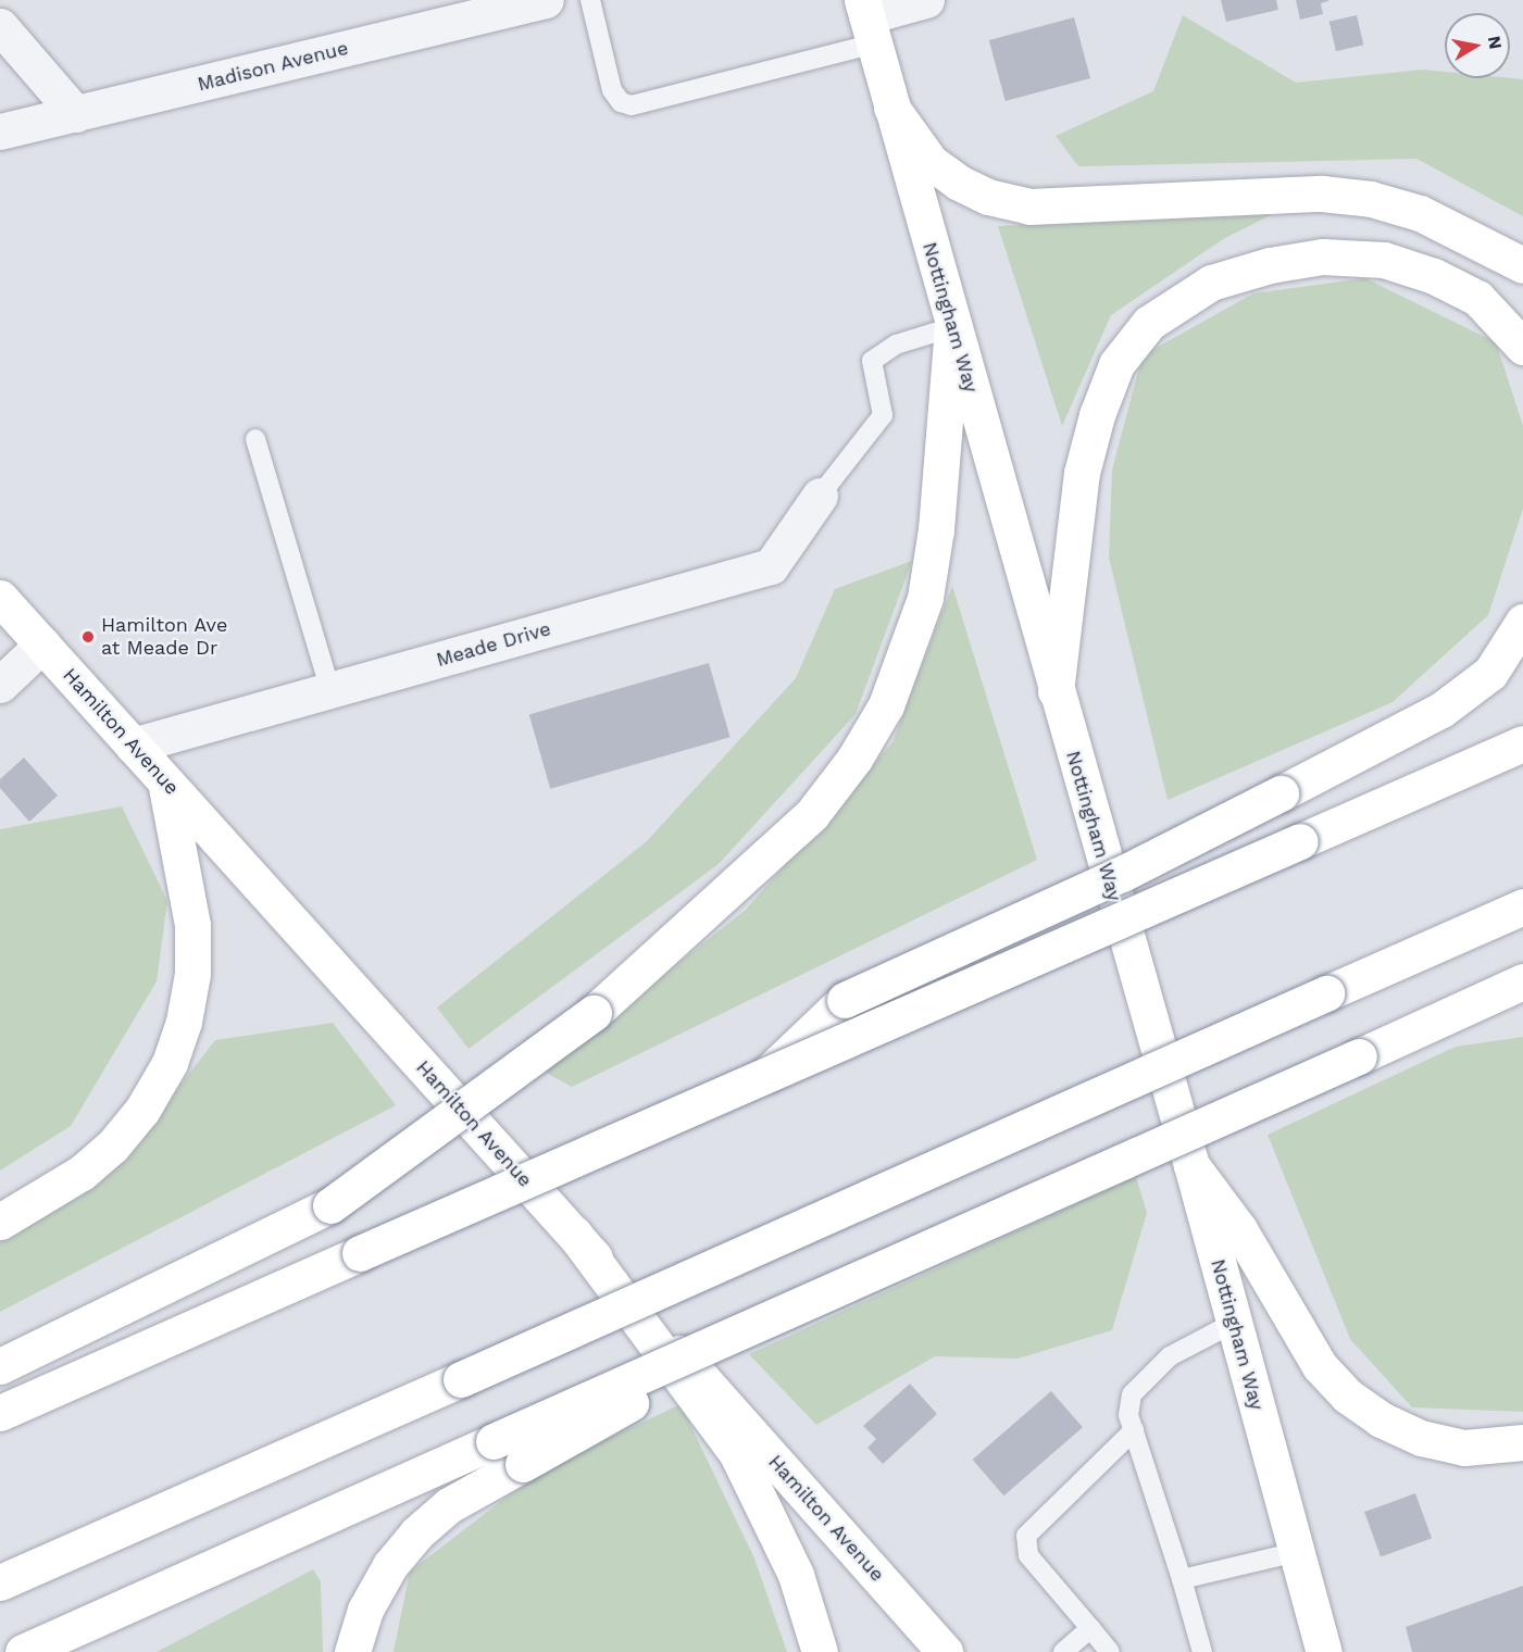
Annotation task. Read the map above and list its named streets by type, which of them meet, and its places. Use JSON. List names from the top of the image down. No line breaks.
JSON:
{"streets":{"main road":["Nottingham Way","Hamilton Avenue"],"street":["Madison Avenue","Meade Drive"]},"crossings":[["Meade Drive","Hamilton Avenue"]],"places":["Hamilton Ave at Meade Dr"],"north":"right"}
